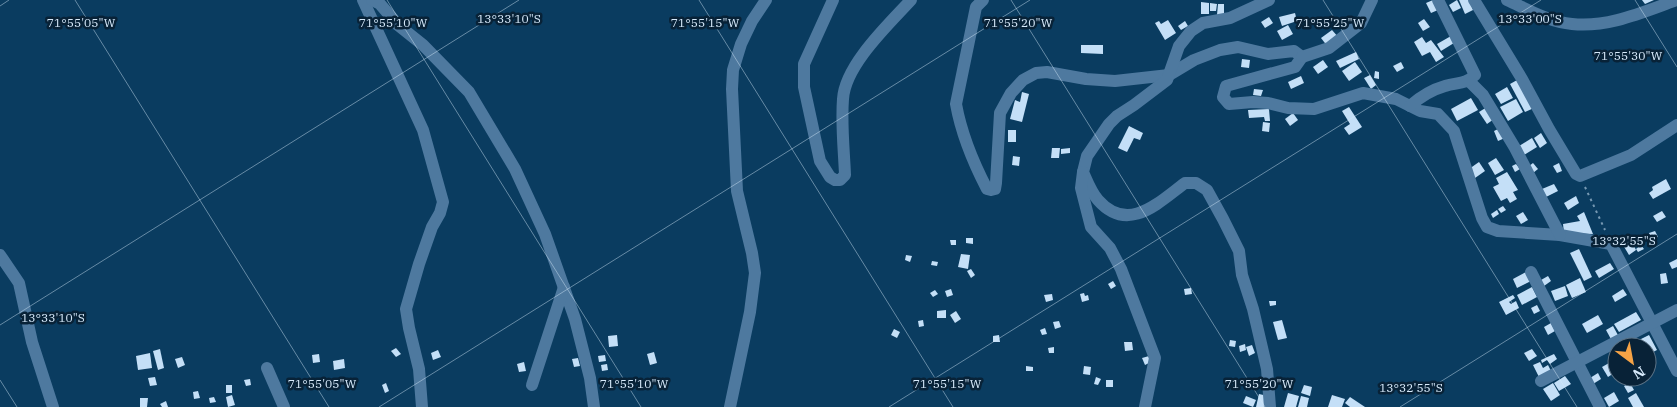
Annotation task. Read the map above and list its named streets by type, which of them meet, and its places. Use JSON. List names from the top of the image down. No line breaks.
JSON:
{"north":"bottom right","coordinates":["13°33'10\"S","13°33'00\"S","71°55'05\"W","71°55'10\"W","71°55'15\"W","71°55'20\"W","71°55'25\"W","71°55'30\"W","13°32'55\"S"]}
